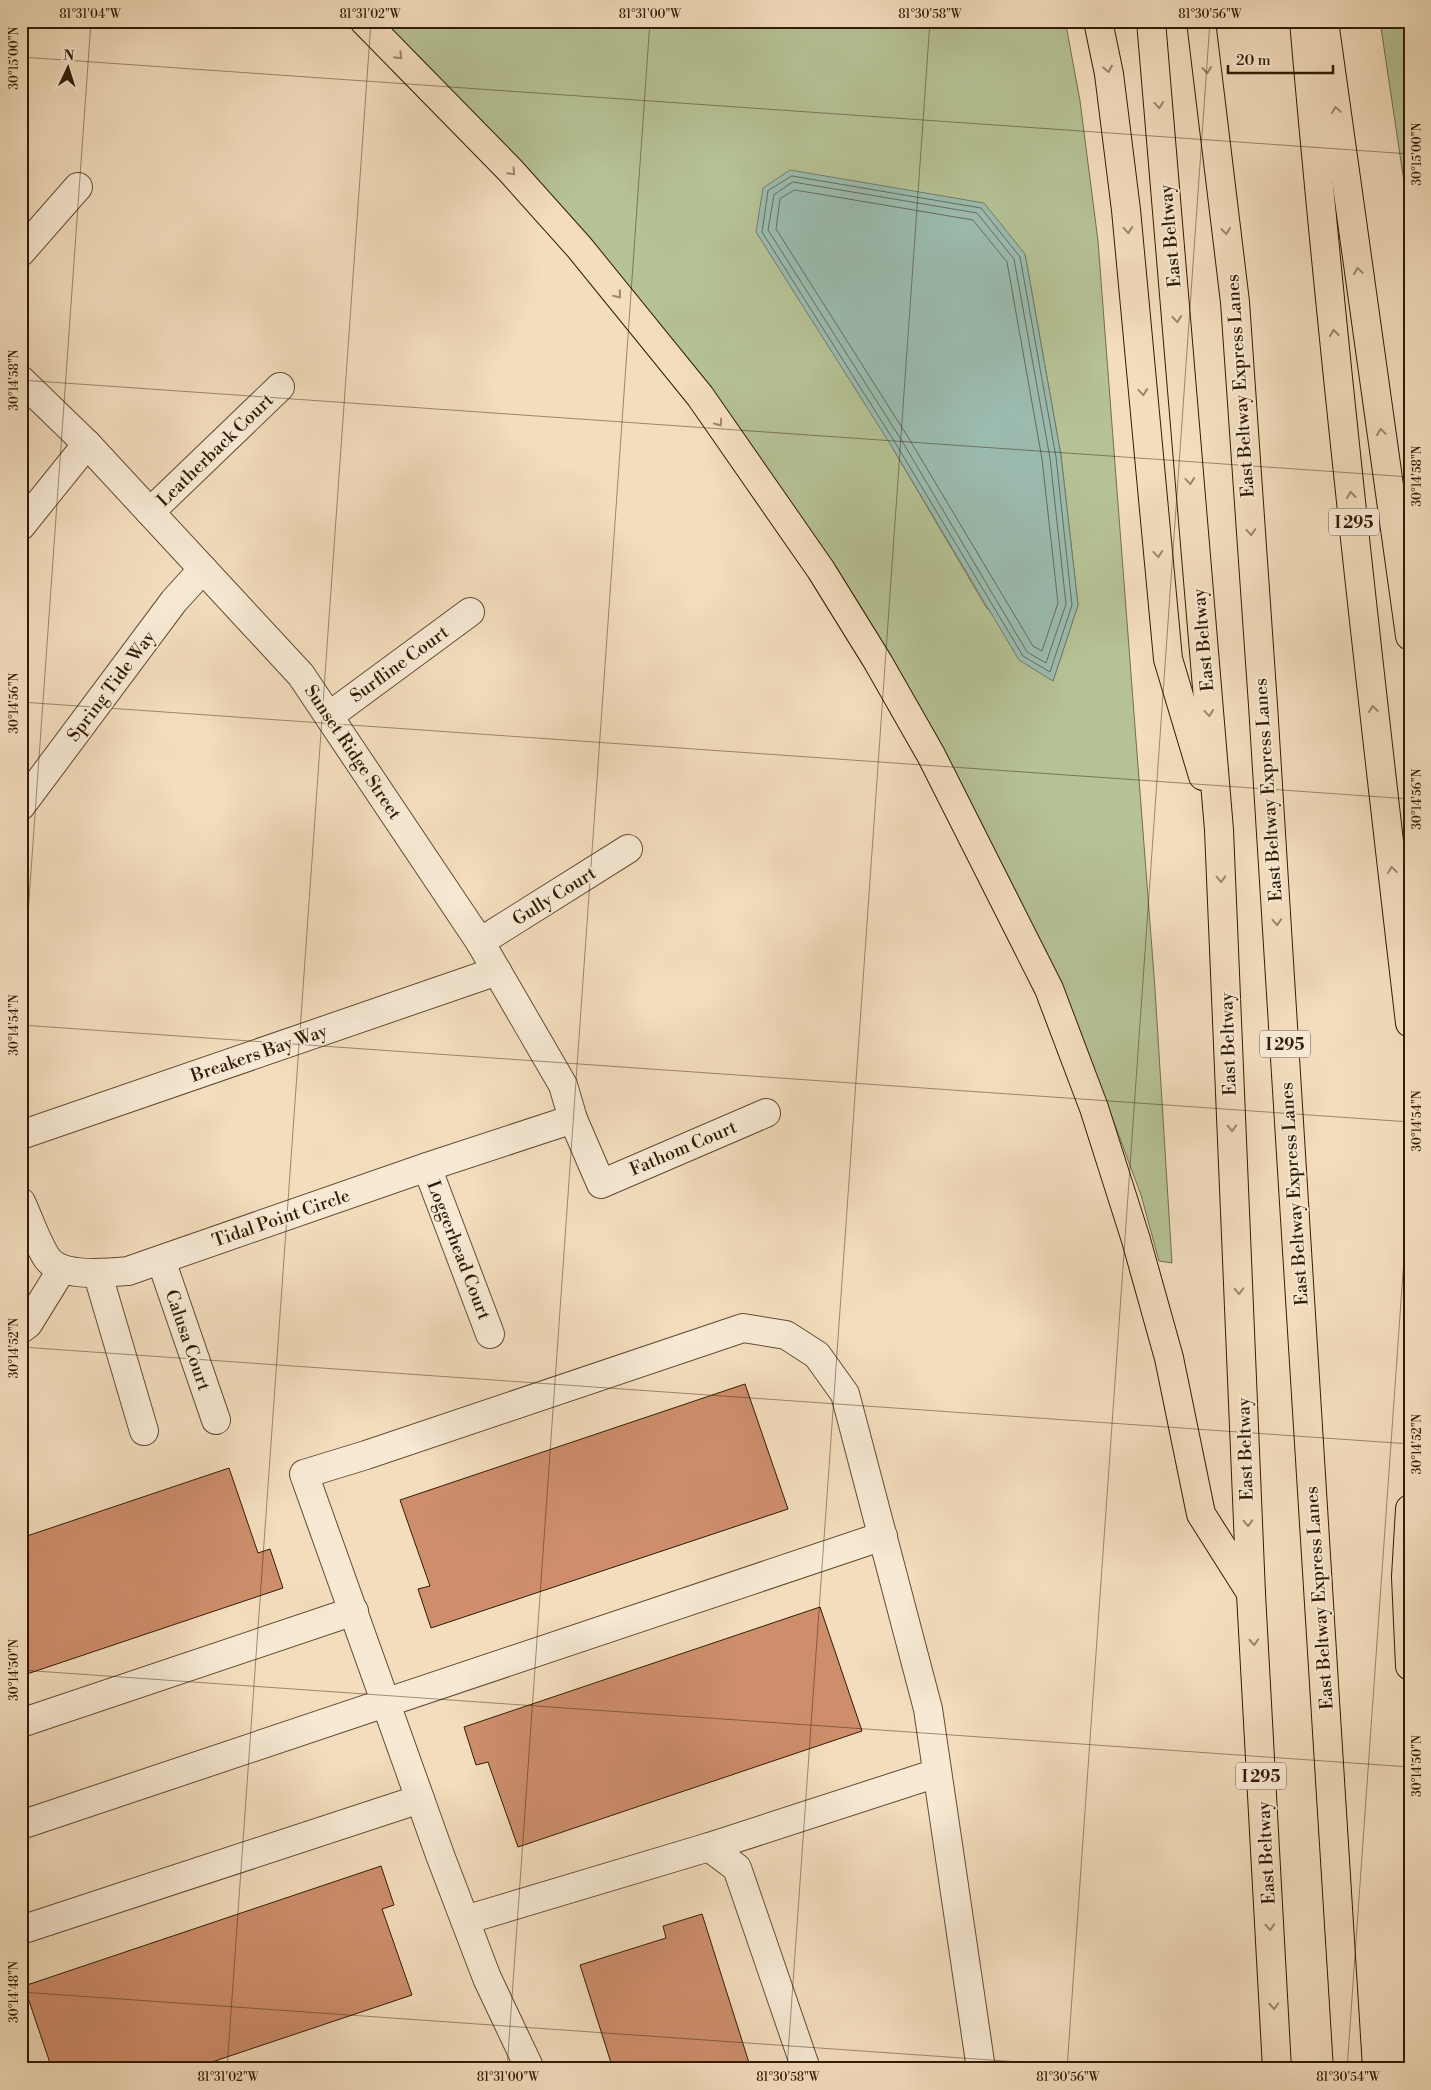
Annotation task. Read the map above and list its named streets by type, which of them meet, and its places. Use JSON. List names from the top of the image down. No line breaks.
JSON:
{"streets":{"highway":["East Beltway","East Beltway Express Lanes","I 295"],"street":["Leatherback Court","Surfline Court","Spring Tide Way","Sunset Ridge Street","Gully Court","Breakers Bay Way","Fathom Court","Tidal Point Circle","Loggerhead Court","Calusa Court"]},"crossings":[["Leatherback Court","Sunset Ridge Street"],["Surfline Court","Sunset Ridge Street"],["Spring Tide Way","Sunset Ridge Street"],["Sunset Ridge Street","Gully Court"],["Sunset Ridge Street","Breakers Bay Way"],["Sunset Ridge Street","Fathom Court"],["Sunset Ridge Street","Tidal Point Circle"],["Tidal Point Circle","Loggerhead Court"],["Tidal Point Circle","Calusa Court"]],"scale_bar":"20 m","north":"top","coordinates":["81°31'04\"W","81°31'02\"W","81°31'00\"W","81°30'58\"W","81°30'56\"W","30°15'00\"N","30°14'58\"N","30°14'56\"N","30°14'54\"N","30°14'52\"N","30°14'50\"N","30°14'48\"N","81°30'54\"W"]}
